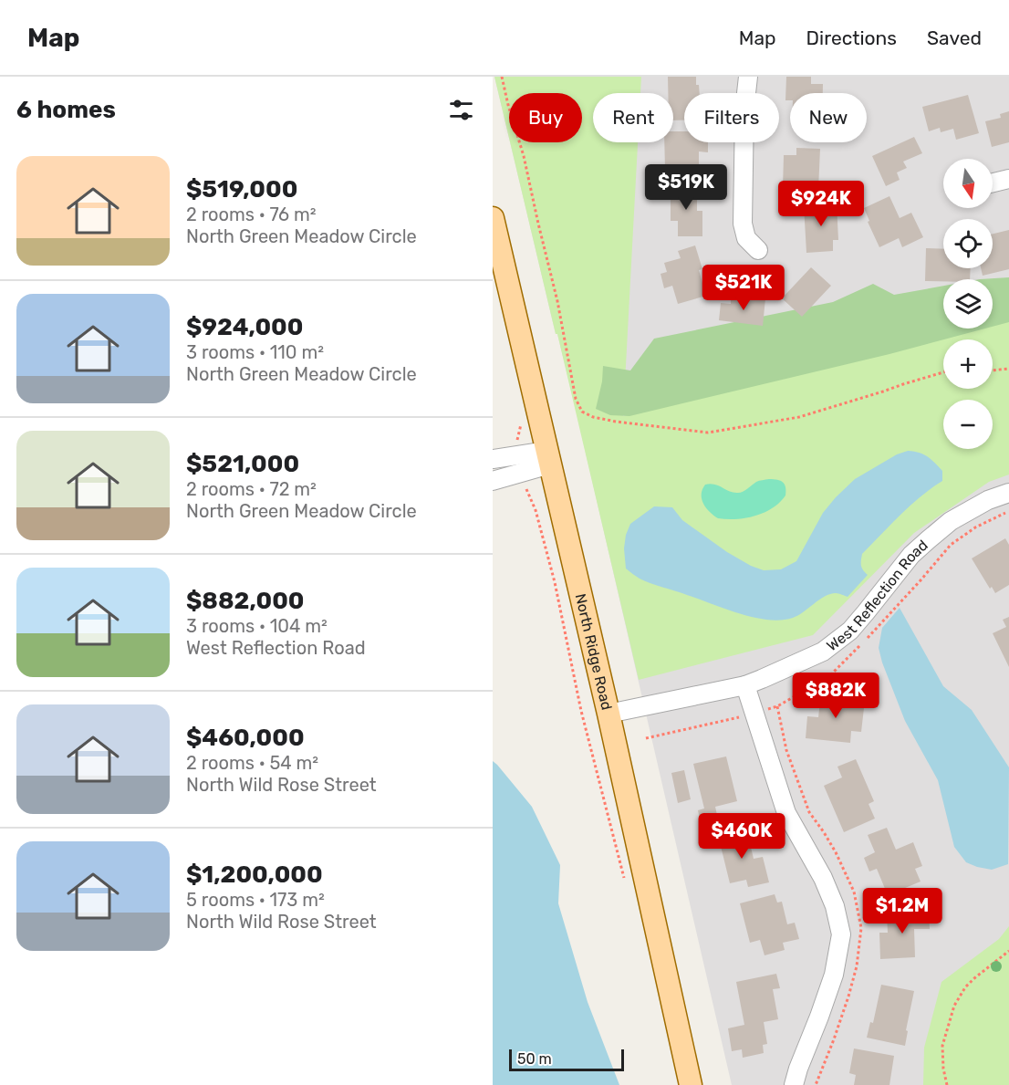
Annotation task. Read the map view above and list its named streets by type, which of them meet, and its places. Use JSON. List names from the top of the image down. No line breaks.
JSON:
{"streets":{"main road":["North Ridge Road"],"street":["West Reflection Road"]},"crossings":[["West Reflection Road","North Ridge Road"]],"scale_bar":"50 m","north":"bottom","page":{"header":"Map","nav":["Map","Directions","Saved"],"heading":"6 homes","chip":["Buy","Rent","Filters","New"],"list":[{"name":"$519,000","note":"2 rooms · 76 m² · North Green Meadow Circle"},{"name":"$924,000","note":"3 rooms · 110 m² · North Green Meadow Circle"},{"name":"$521,000","note":"2 rooms · 72 m² · North Green Meadow Circle"},{"name":"$882,000","note":"3 rooms · 104 m² · West Reflection Road"},{"name":"$460,000","note":"2 rooms · 54 m² · North Wild Rose Street"},{"name":"$1,200,000","note":"5 rooms · 173 m² · North Wild Rose Street"}],"map_buttons":["+","−"],"price":["$519K","$924K","$521K","$882K","$460K","$1.2M"],"scale":"50 m"}}
